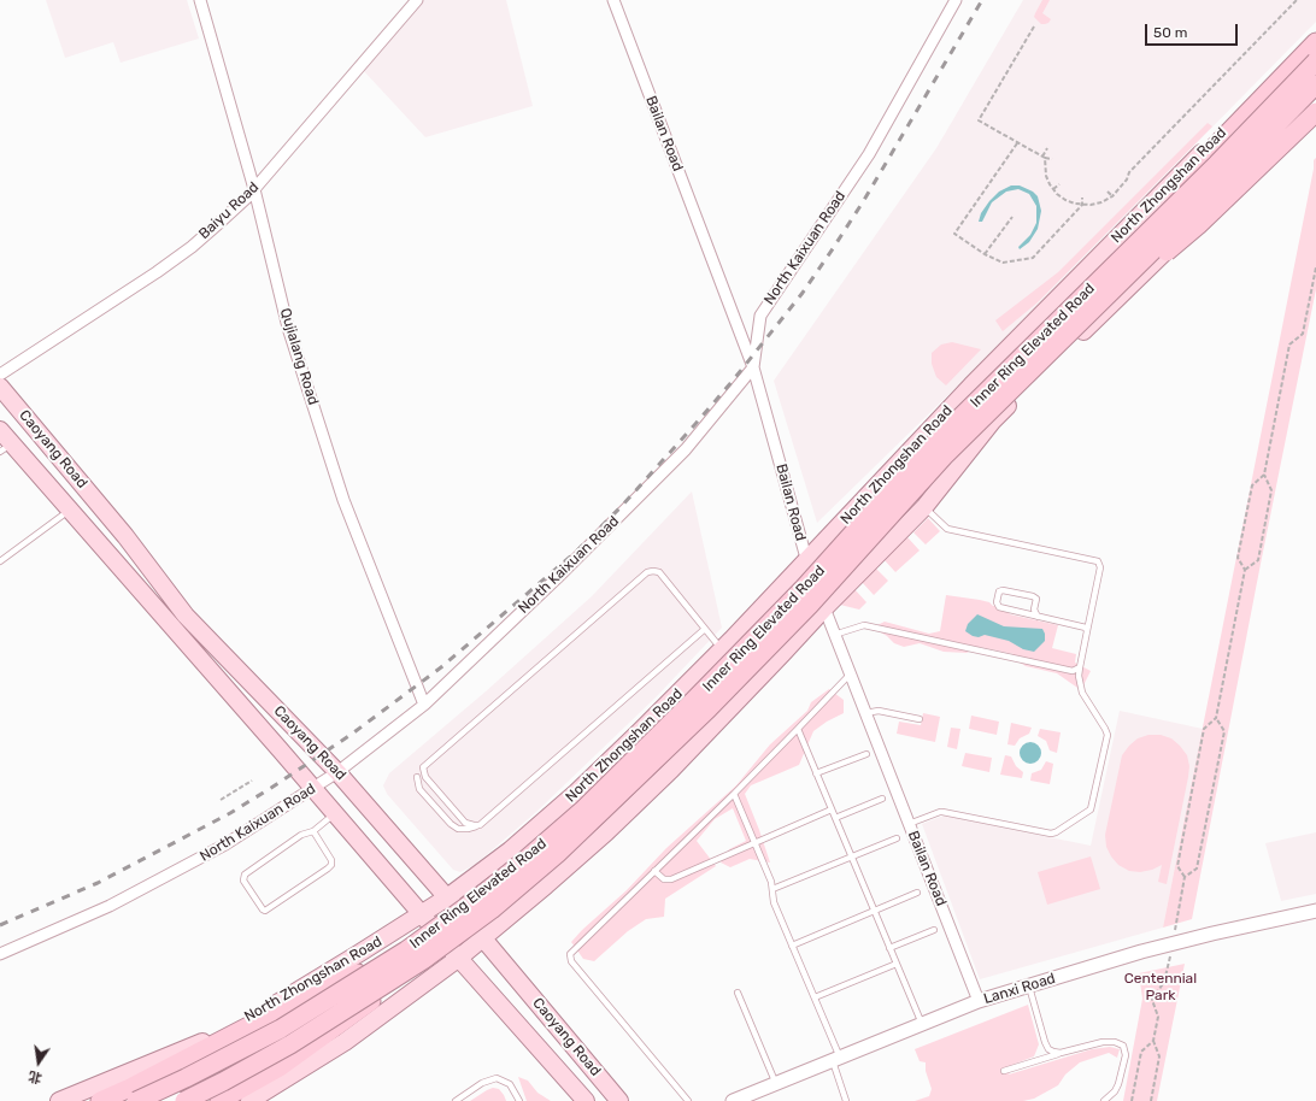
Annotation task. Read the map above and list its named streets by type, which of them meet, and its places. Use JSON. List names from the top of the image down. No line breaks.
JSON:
{"streets":{"highway":["Inner Ring Elevated Road"],"main road":["North Zhongshan Road","Caoyang Road"],"street":["Bailan Road","Baiyu Road","North Kaixuan Road","Qujialang Road","Lanxi Road"]},"crossings":[["Bailan Road","North Zhongshan Road"],["Bailan Road","North Kaixuan Road"],["Bailan Road","Lanxi Road"],["North Zhongshan Road","Caoyang Road"],["Baiyu Road","Qujialang Road"],["North Kaixuan Road","Qujialang Road"],["North Kaixuan Road","Caoyang Road"]],"parks":["Centennial Park"],"scale_bar":"50 m","north":"bottom"}
